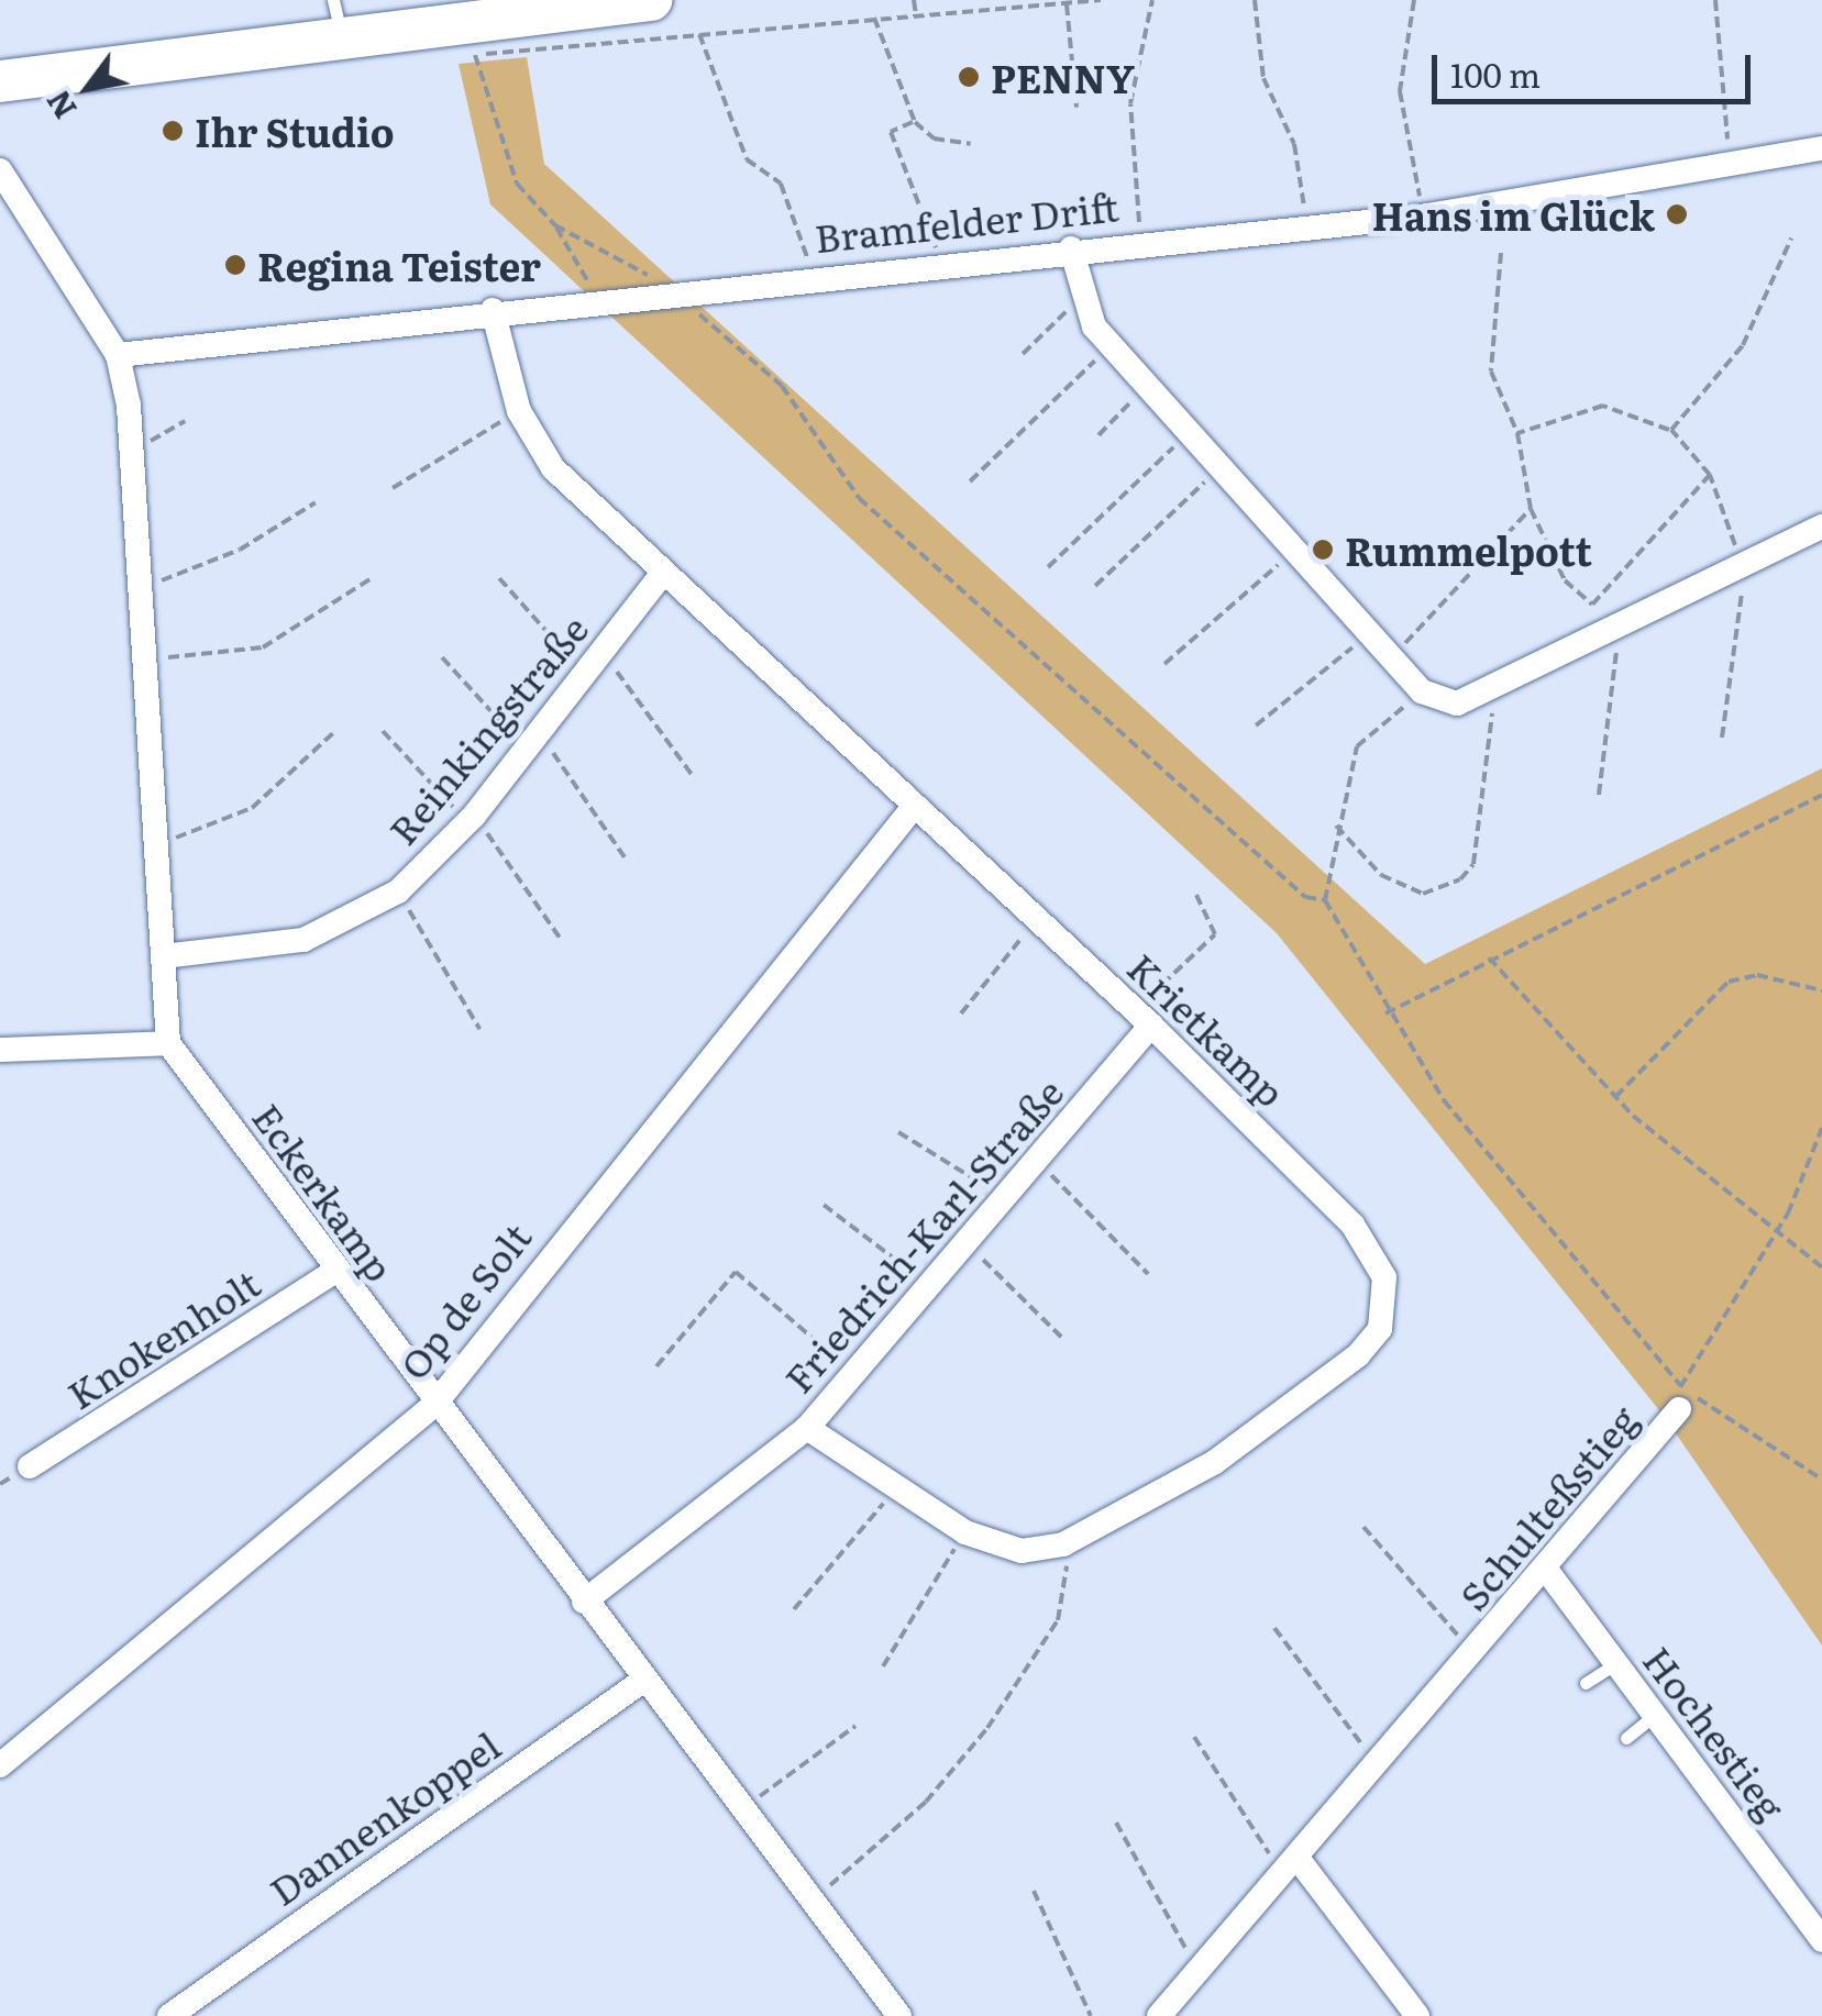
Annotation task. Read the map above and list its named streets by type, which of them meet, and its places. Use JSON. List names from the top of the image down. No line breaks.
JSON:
{"streets":{"street":["Bramfelder Drift","Reinkingstraße","Krietkamp","Eckerkamp","Friedrich-Karl-Straße","Op de Solt","Knokenholt","Schulteßstieg","Hochestieg","Dannenkoppel"]},"crossings":[["Bramfelder Drift","Krietkamp"],["Reinkingstraße","Krietkamp"],["Krietkamp","Friedrich-Karl-Straße"],["Krietkamp","Op de Solt"],["Eckerkamp","Friedrich-Karl-Straße"],["Eckerkamp","Op de Solt"],["Eckerkamp","Knokenholt"],["Eckerkamp","Dannenkoppel"],["Schulteßstieg","Hochestieg"]],"places":["PENNY","Ihr Studio","Hans im Glück","Regina Teister","Rummelpott"],"scale_bar":"100 m","north":"bottom left"}
